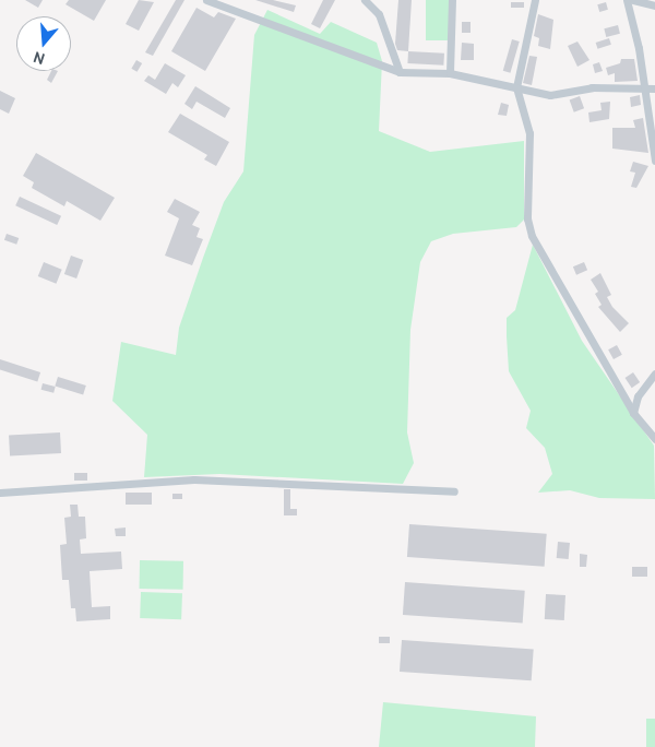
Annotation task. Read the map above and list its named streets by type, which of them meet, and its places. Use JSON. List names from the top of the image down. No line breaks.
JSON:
{"north":"bottom"}
